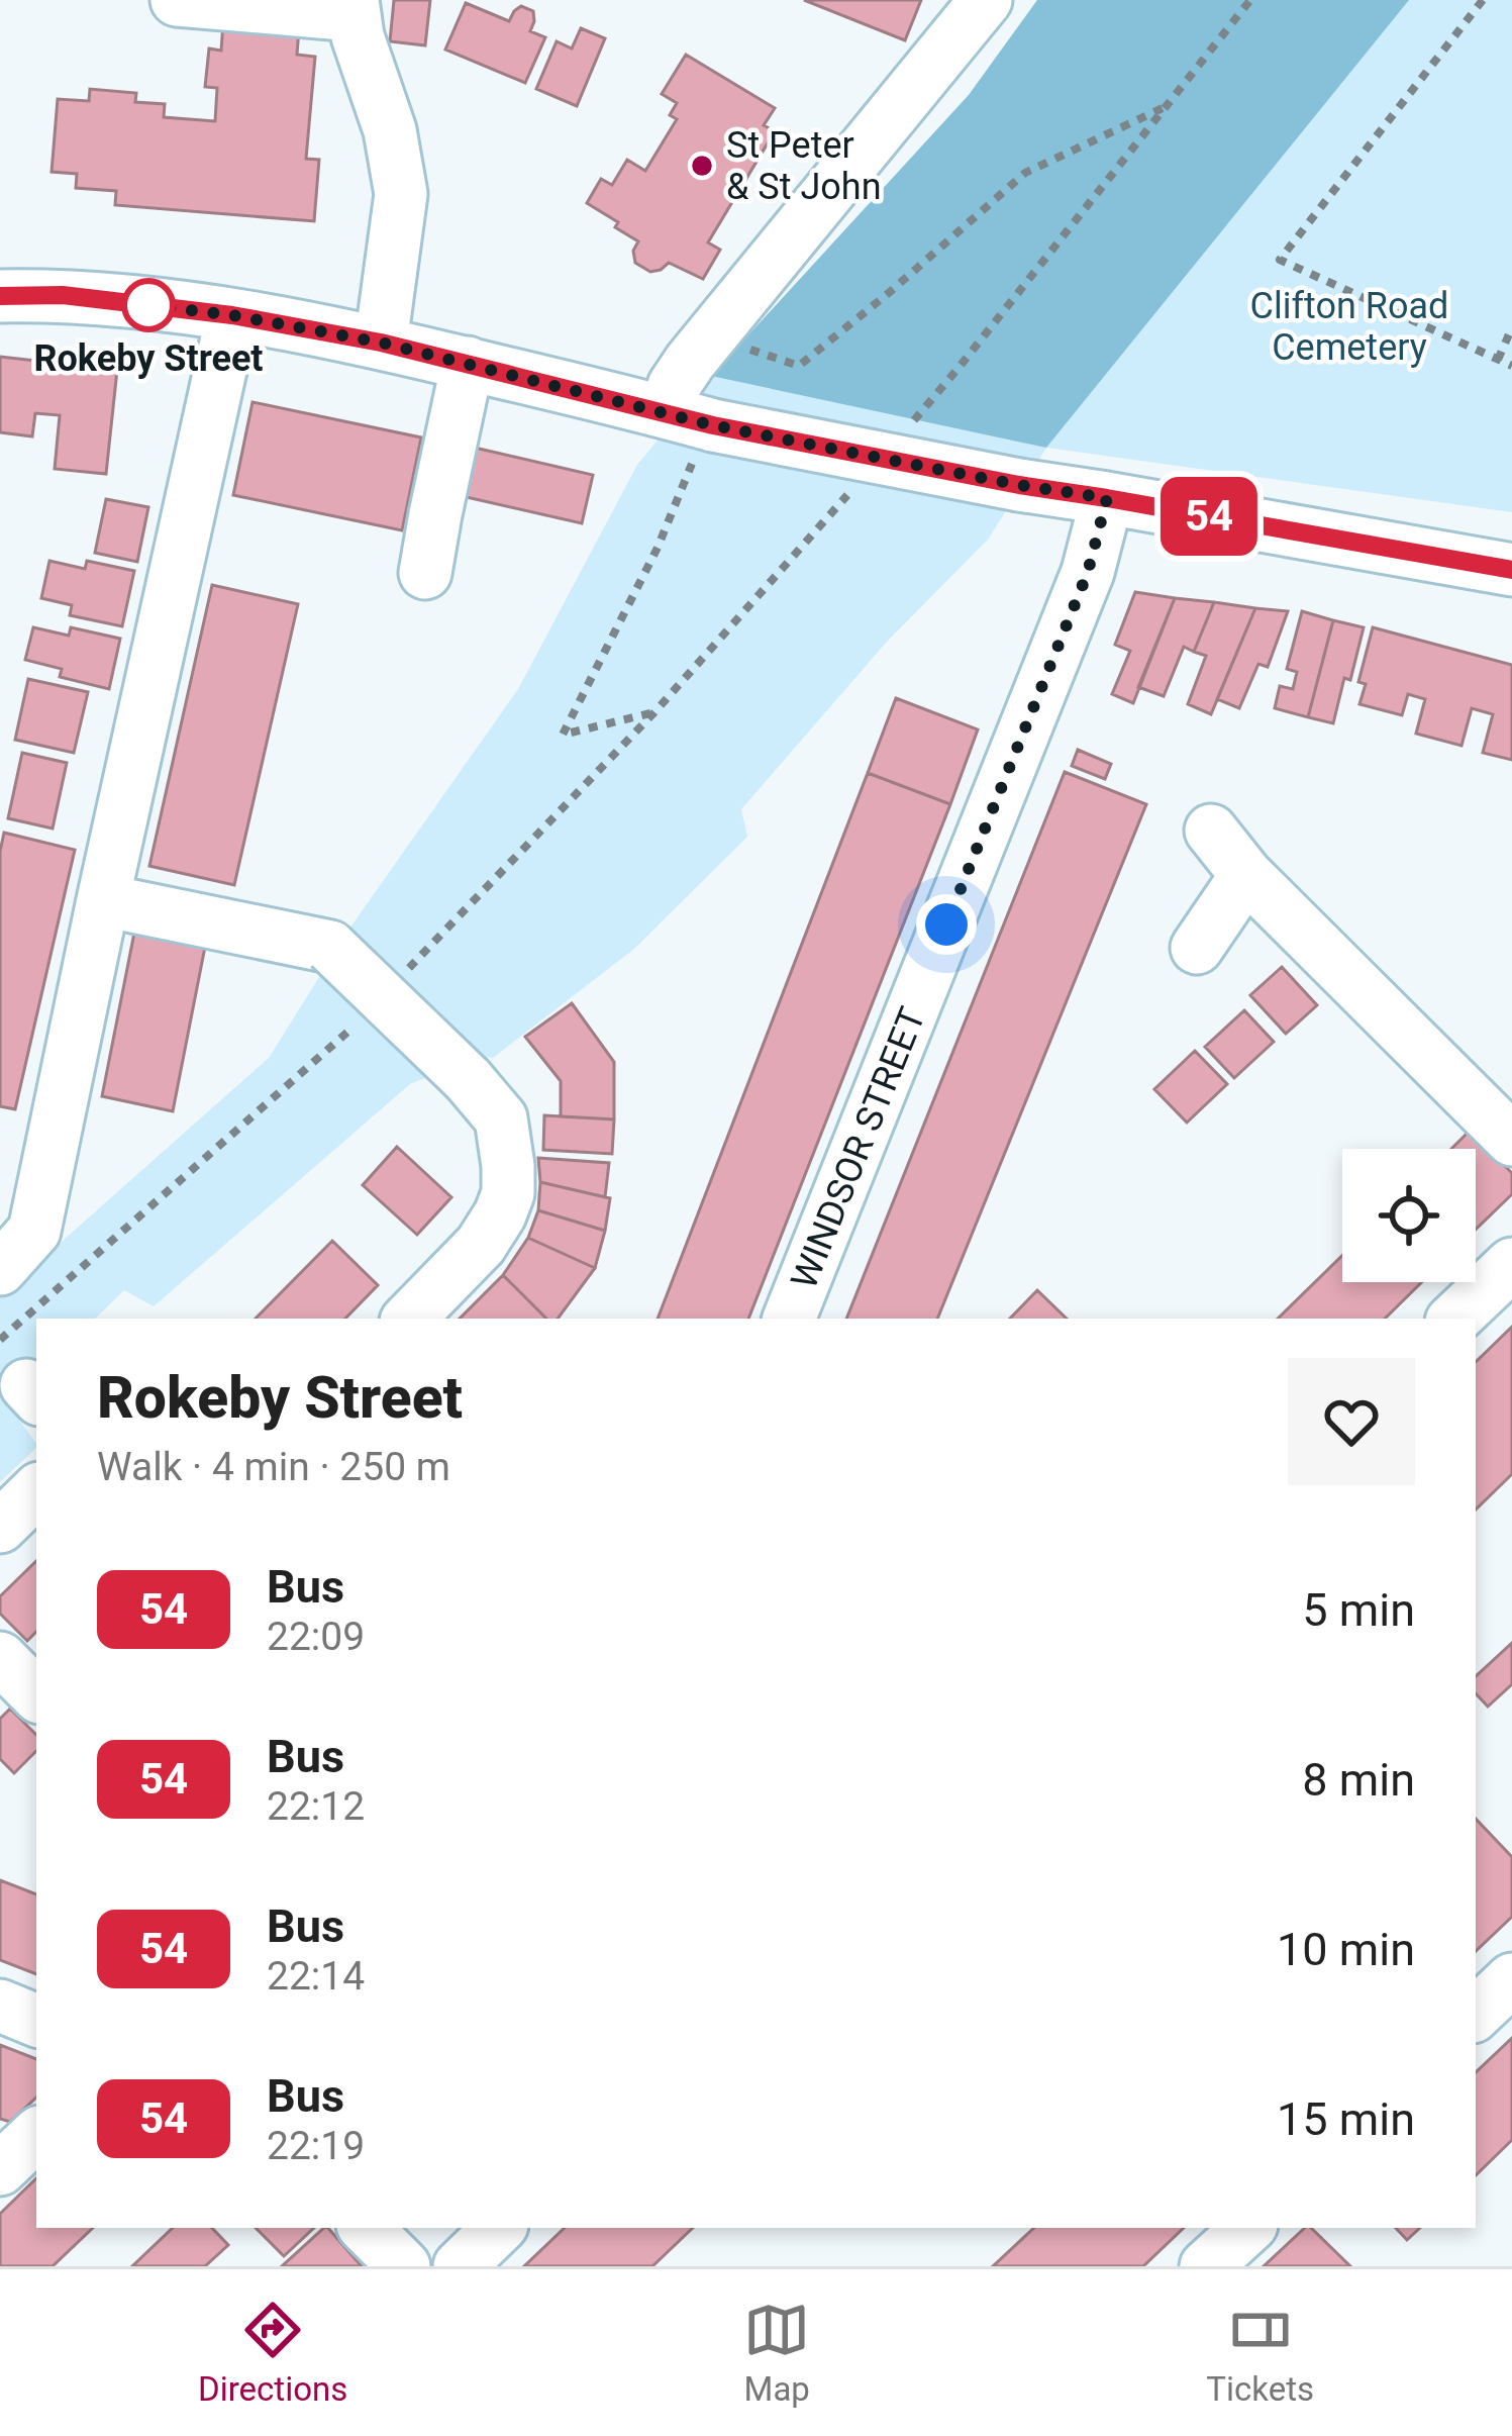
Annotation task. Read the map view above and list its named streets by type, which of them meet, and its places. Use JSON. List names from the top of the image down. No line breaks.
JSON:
{"streets":{"street":["WINDSOR STREET"]},"parks":["Clifton Road Cemetery"],"places":["St Peter & St John","Rokeby Street"],"lines":["bus line 54"],"page":{"on_map":"54","heading":["Rokeby Street","Walk · 4 min · 250 m"],"list":[{"mark":"54","name":"Bus","note":"22:09","value":"5 min"},{"mark":"54","name":"Bus","note":"22:12","value":"8 min"},{"mark":"54","name":"Bus","note":"22:14","value":"10 min"},{"mark":"54","name":"Bus","note":"22:19","value":"15 min"}],"tabs":["Directions","Map","Tickets"]}}
